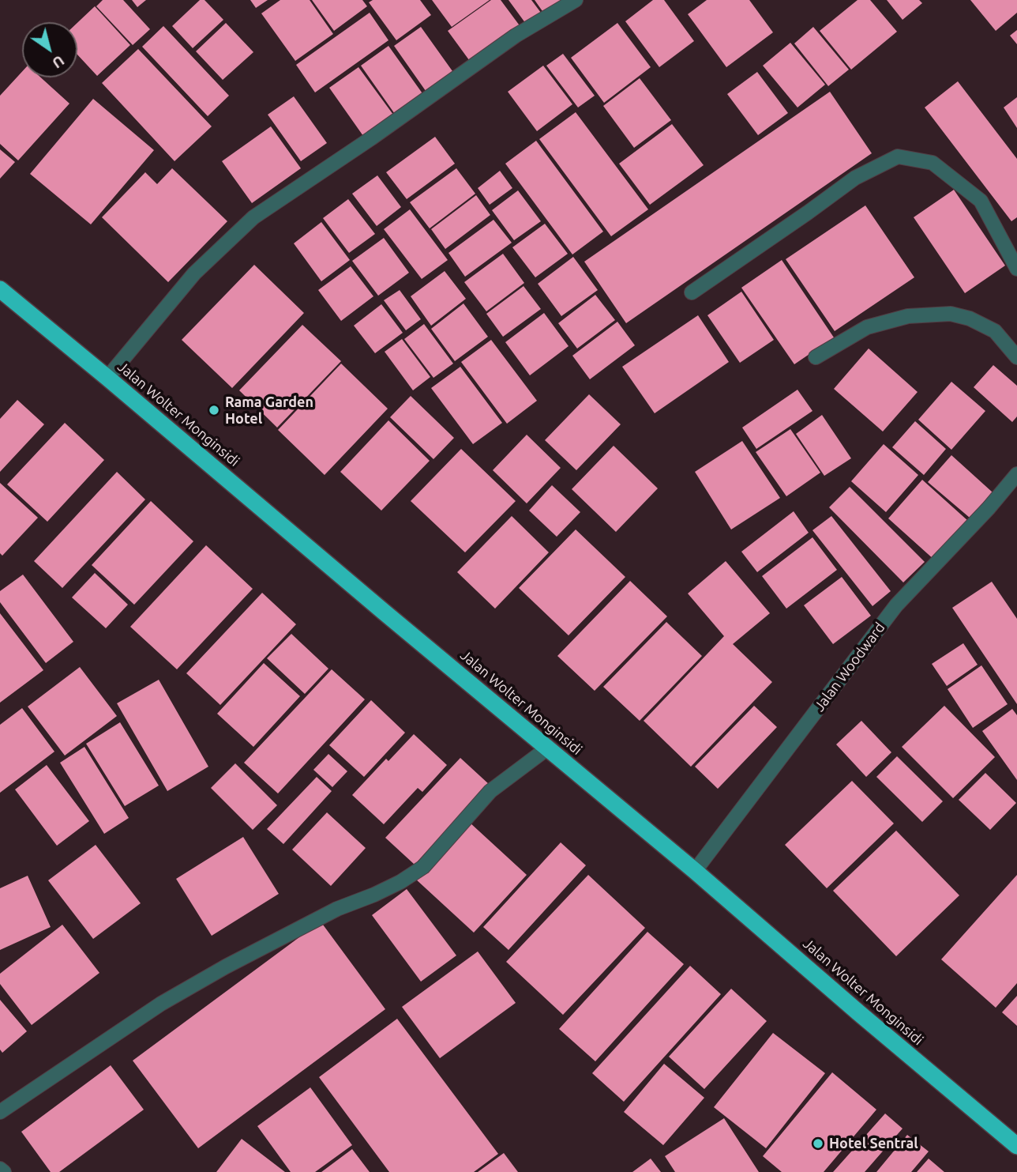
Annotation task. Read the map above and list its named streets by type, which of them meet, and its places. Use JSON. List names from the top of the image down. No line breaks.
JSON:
{"streets":{"highway":["Jalan Wolter Monginsidi"],"street":["Jalan Woodward"]},"crossings":[["Jalan Wolter Monginsidi","Jalan Woodward"]],"places":["Rama Garden Hotel","Hotel Sentral"],"north":"bottom right"}
